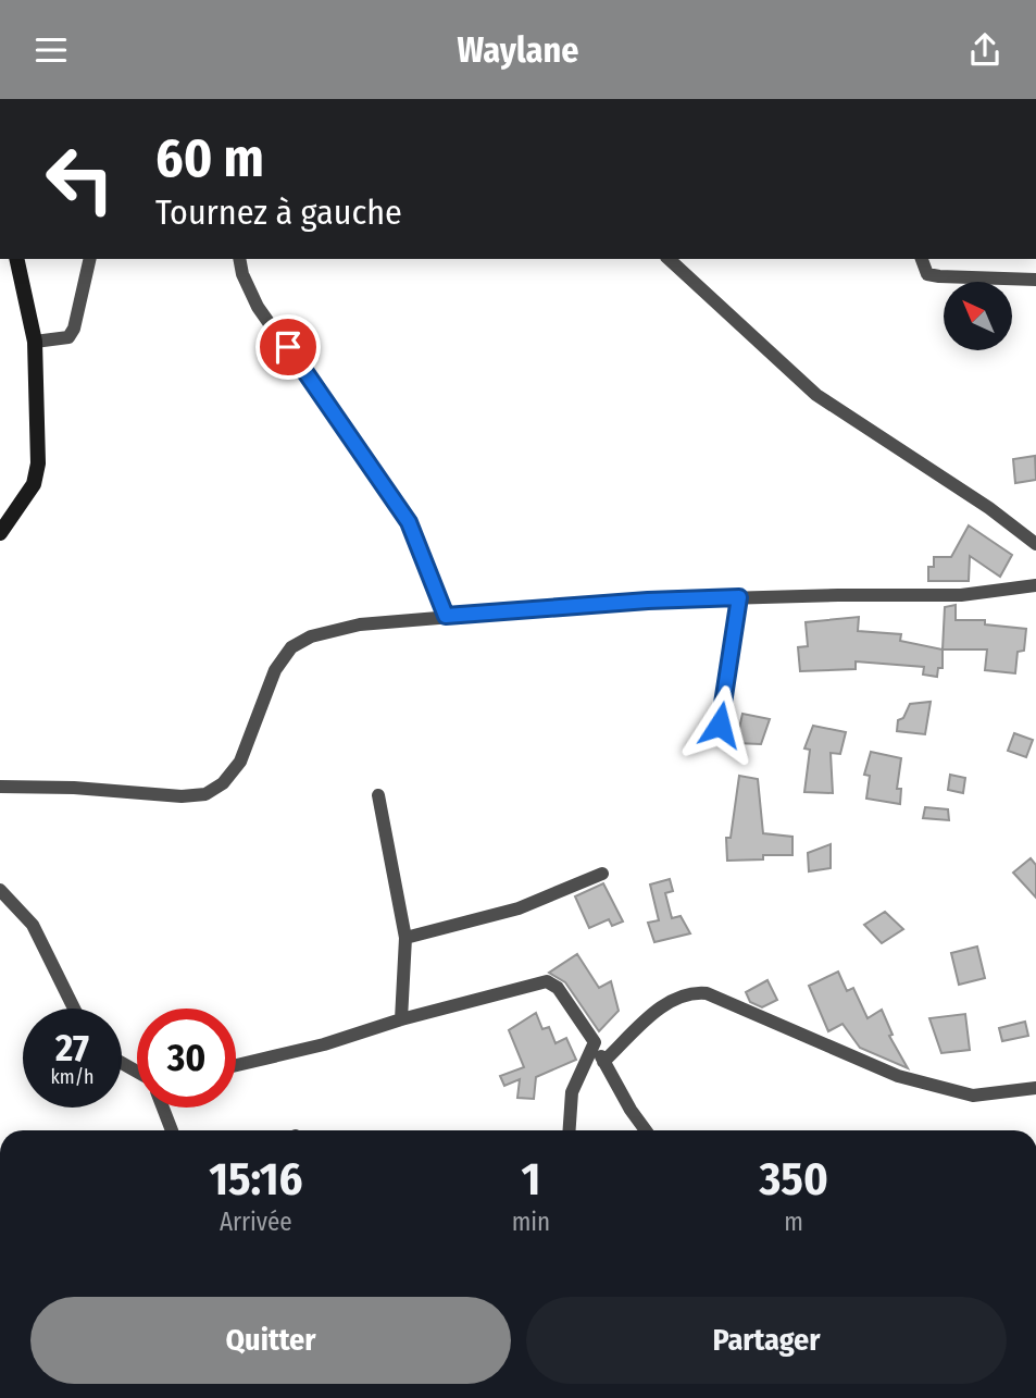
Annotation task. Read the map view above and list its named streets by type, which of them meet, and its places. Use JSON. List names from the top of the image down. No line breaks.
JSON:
{"north":"top left","page":{"header":"Waylane","turn":["60 m","Tournez à gauche"],"speed":"27 km/h","limit":"30","eta":["15:16","Arrivée","1","min","350","m"],"buttons":["Quitter","Partager"]}}
